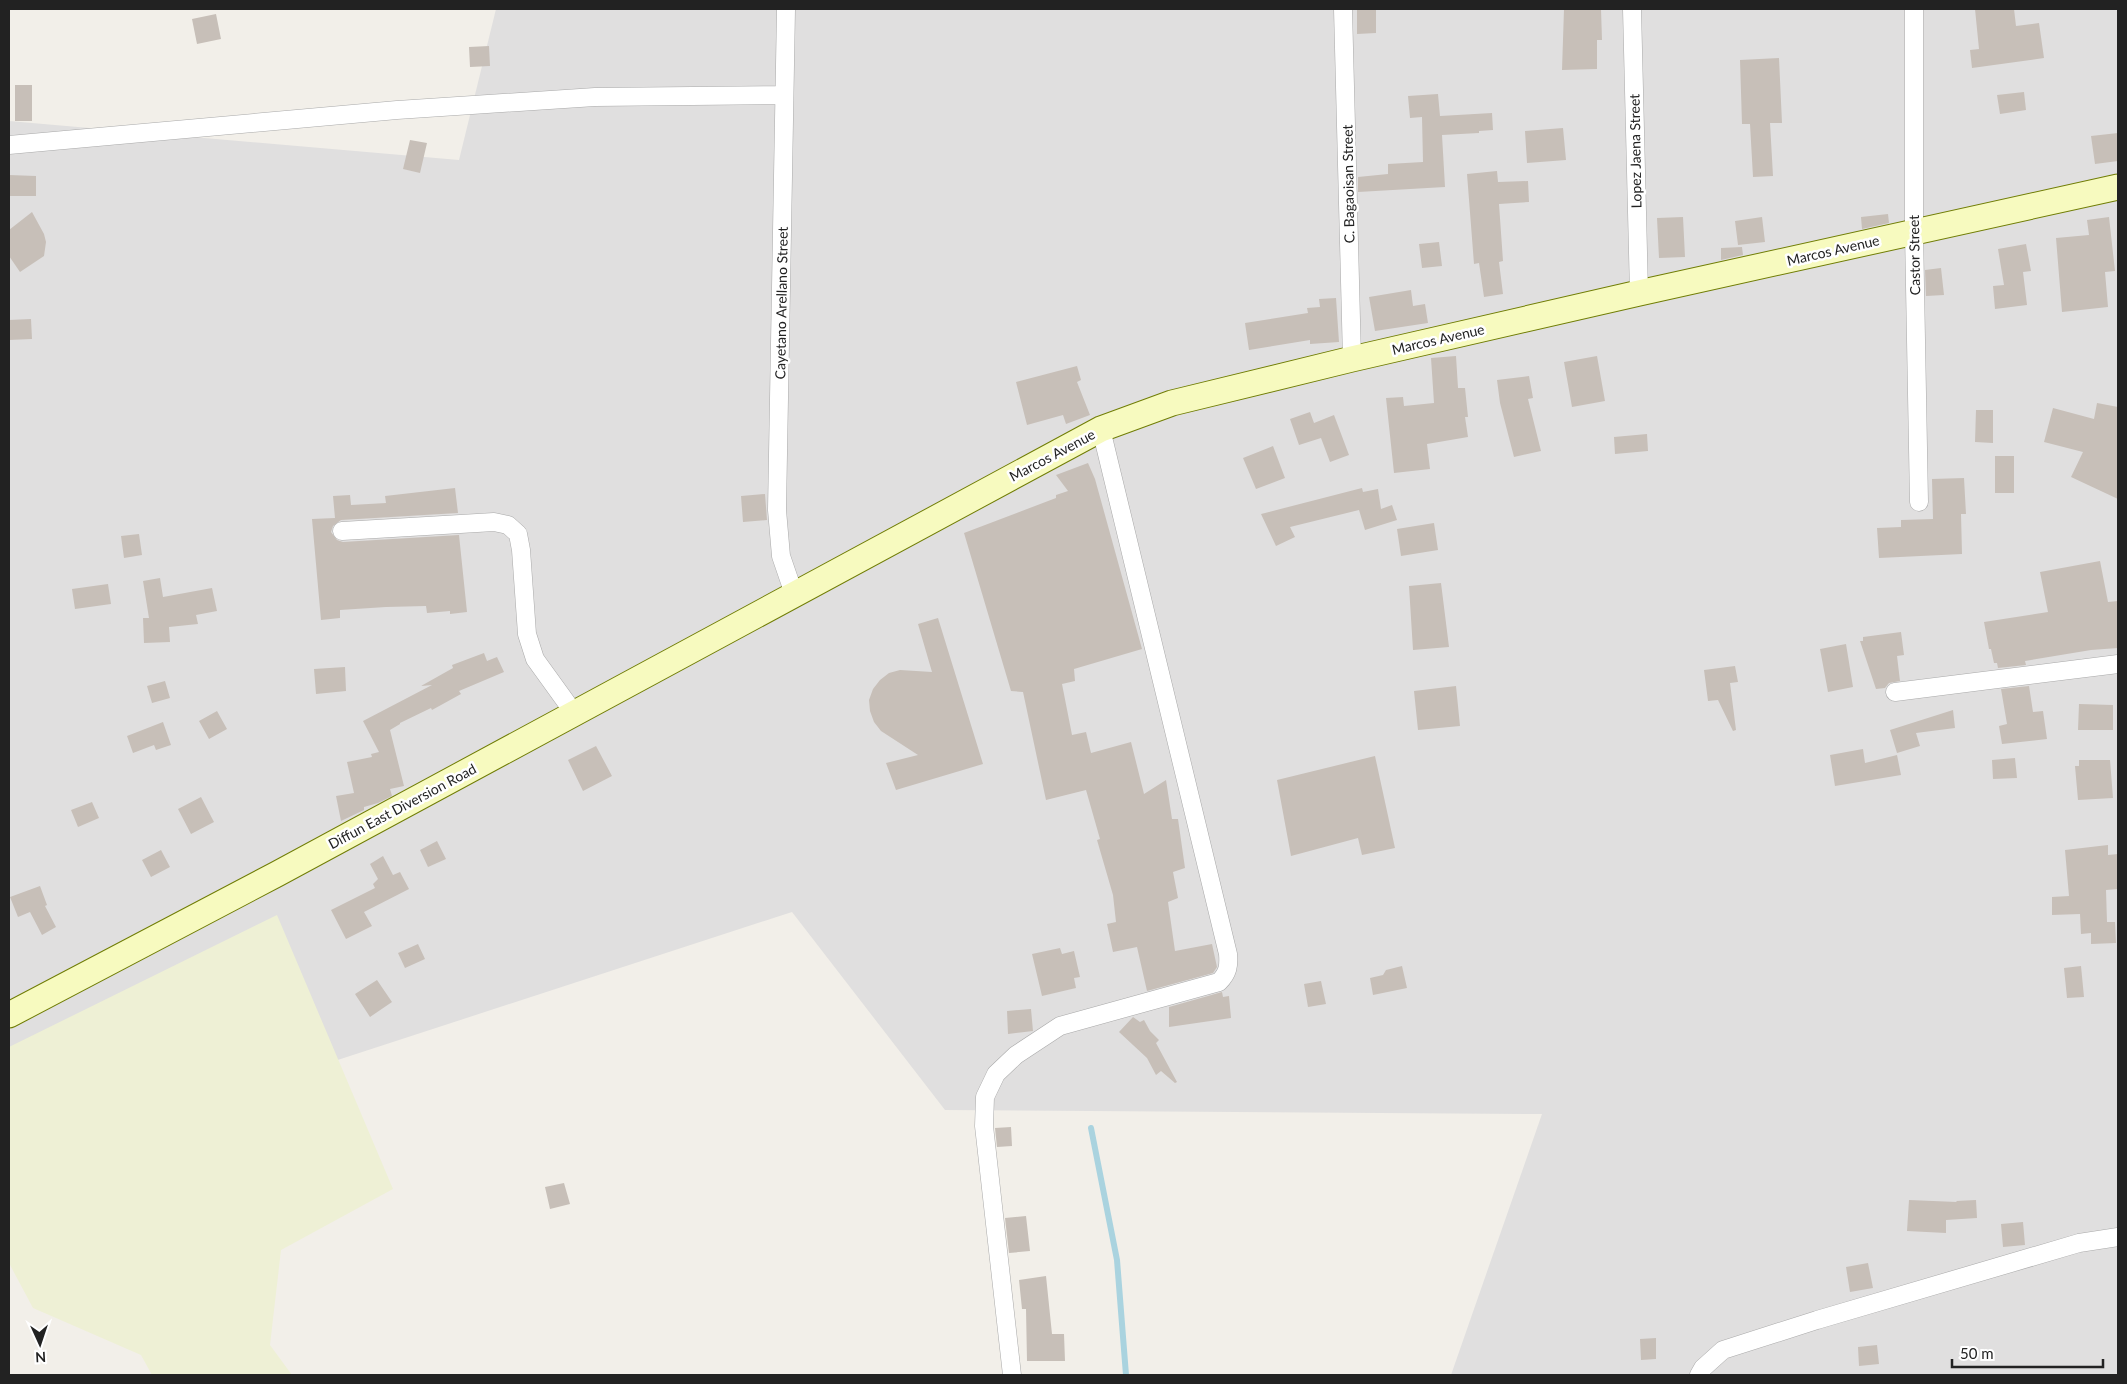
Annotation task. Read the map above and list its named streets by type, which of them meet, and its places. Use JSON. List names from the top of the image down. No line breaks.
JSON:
{"streets":{"main road":["Marcos Avenue","Diffun East Diversion Road"],"street":["Lopez Jaena Street","C. Bagaoisan Street","Castor Street","Cayetano Arellano Street"]},"crossings":[["Lopez Jaena Street","Marcos Avenue"],["C. Bagaoisan Street","Marcos Avenue"],["Marcos Avenue","Castor Street"],["Marcos Avenue","Cayetano Arellano Street"],["Marcos Avenue","Diffun East Diversion Road"],["Cayetano Arellano Street","Diffun East Diversion Road"]],"scale_bar":"50 m","north":"bottom"}
